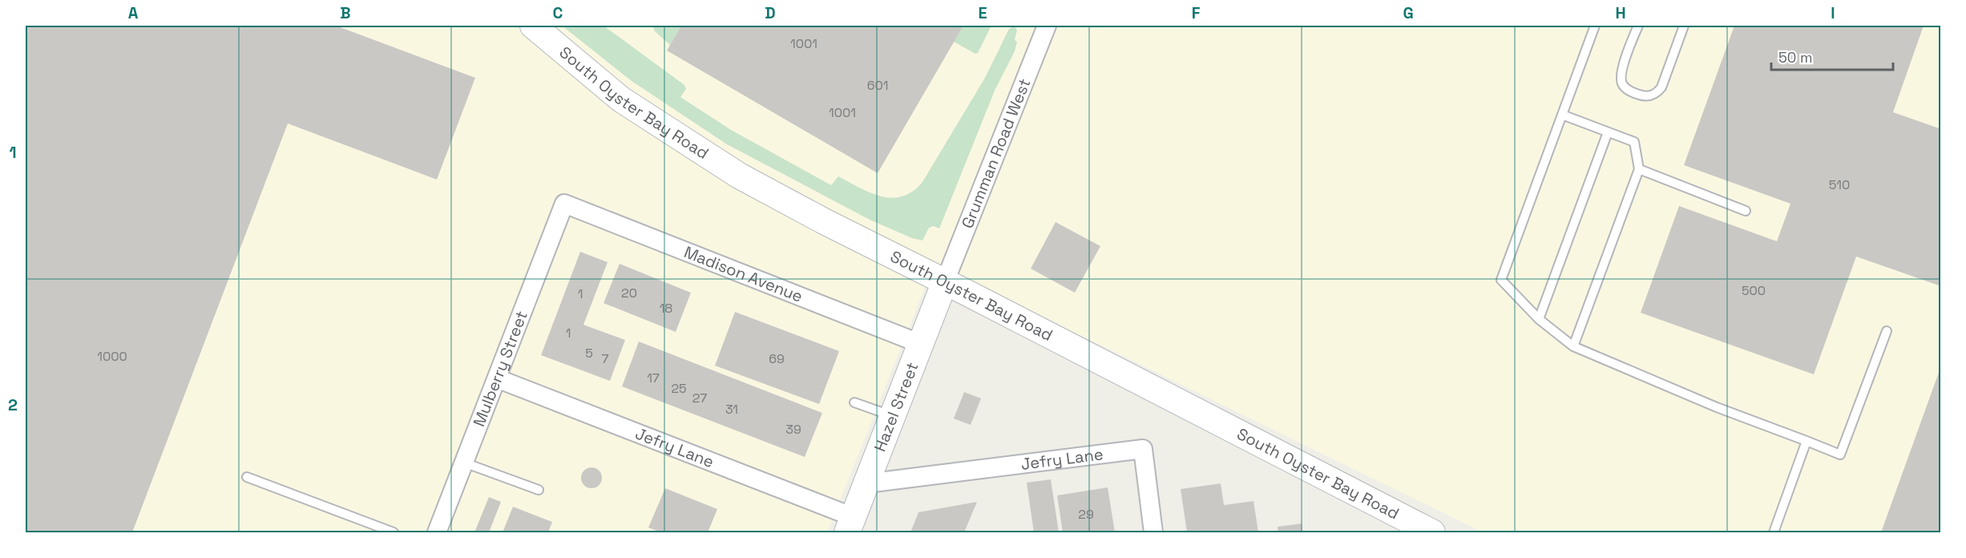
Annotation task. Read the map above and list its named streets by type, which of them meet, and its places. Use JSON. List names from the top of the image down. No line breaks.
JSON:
{"streets":{"main road":["South Oyster Bay Road","Hazel Street"],"street":["Grumman Road West","Madison Avenue","Mulberry Street","Jefry Lane"]},"crossings":[["South Oyster Bay Road","Grumman Road West"],["South Oyster Bay Road","Hazel Street"],["Grumman Road West","Hazel Street"],["Madison Avenue","Mulberry Street"],["Madison Avenue","Hazel Street"],["Mulberry Street","Jefry Lane"],["Hazel Street","Jefry Lane"]],"house_numbers":["1001","601","1001","510","500","20","1","18","1","5","1000","7","69","17","25","27","31","39","29"],"scale_bar":"50 m","grid":{"columns":["A","B","C","D","E","F","G","H","I"],"rows":["1","2"]}}
